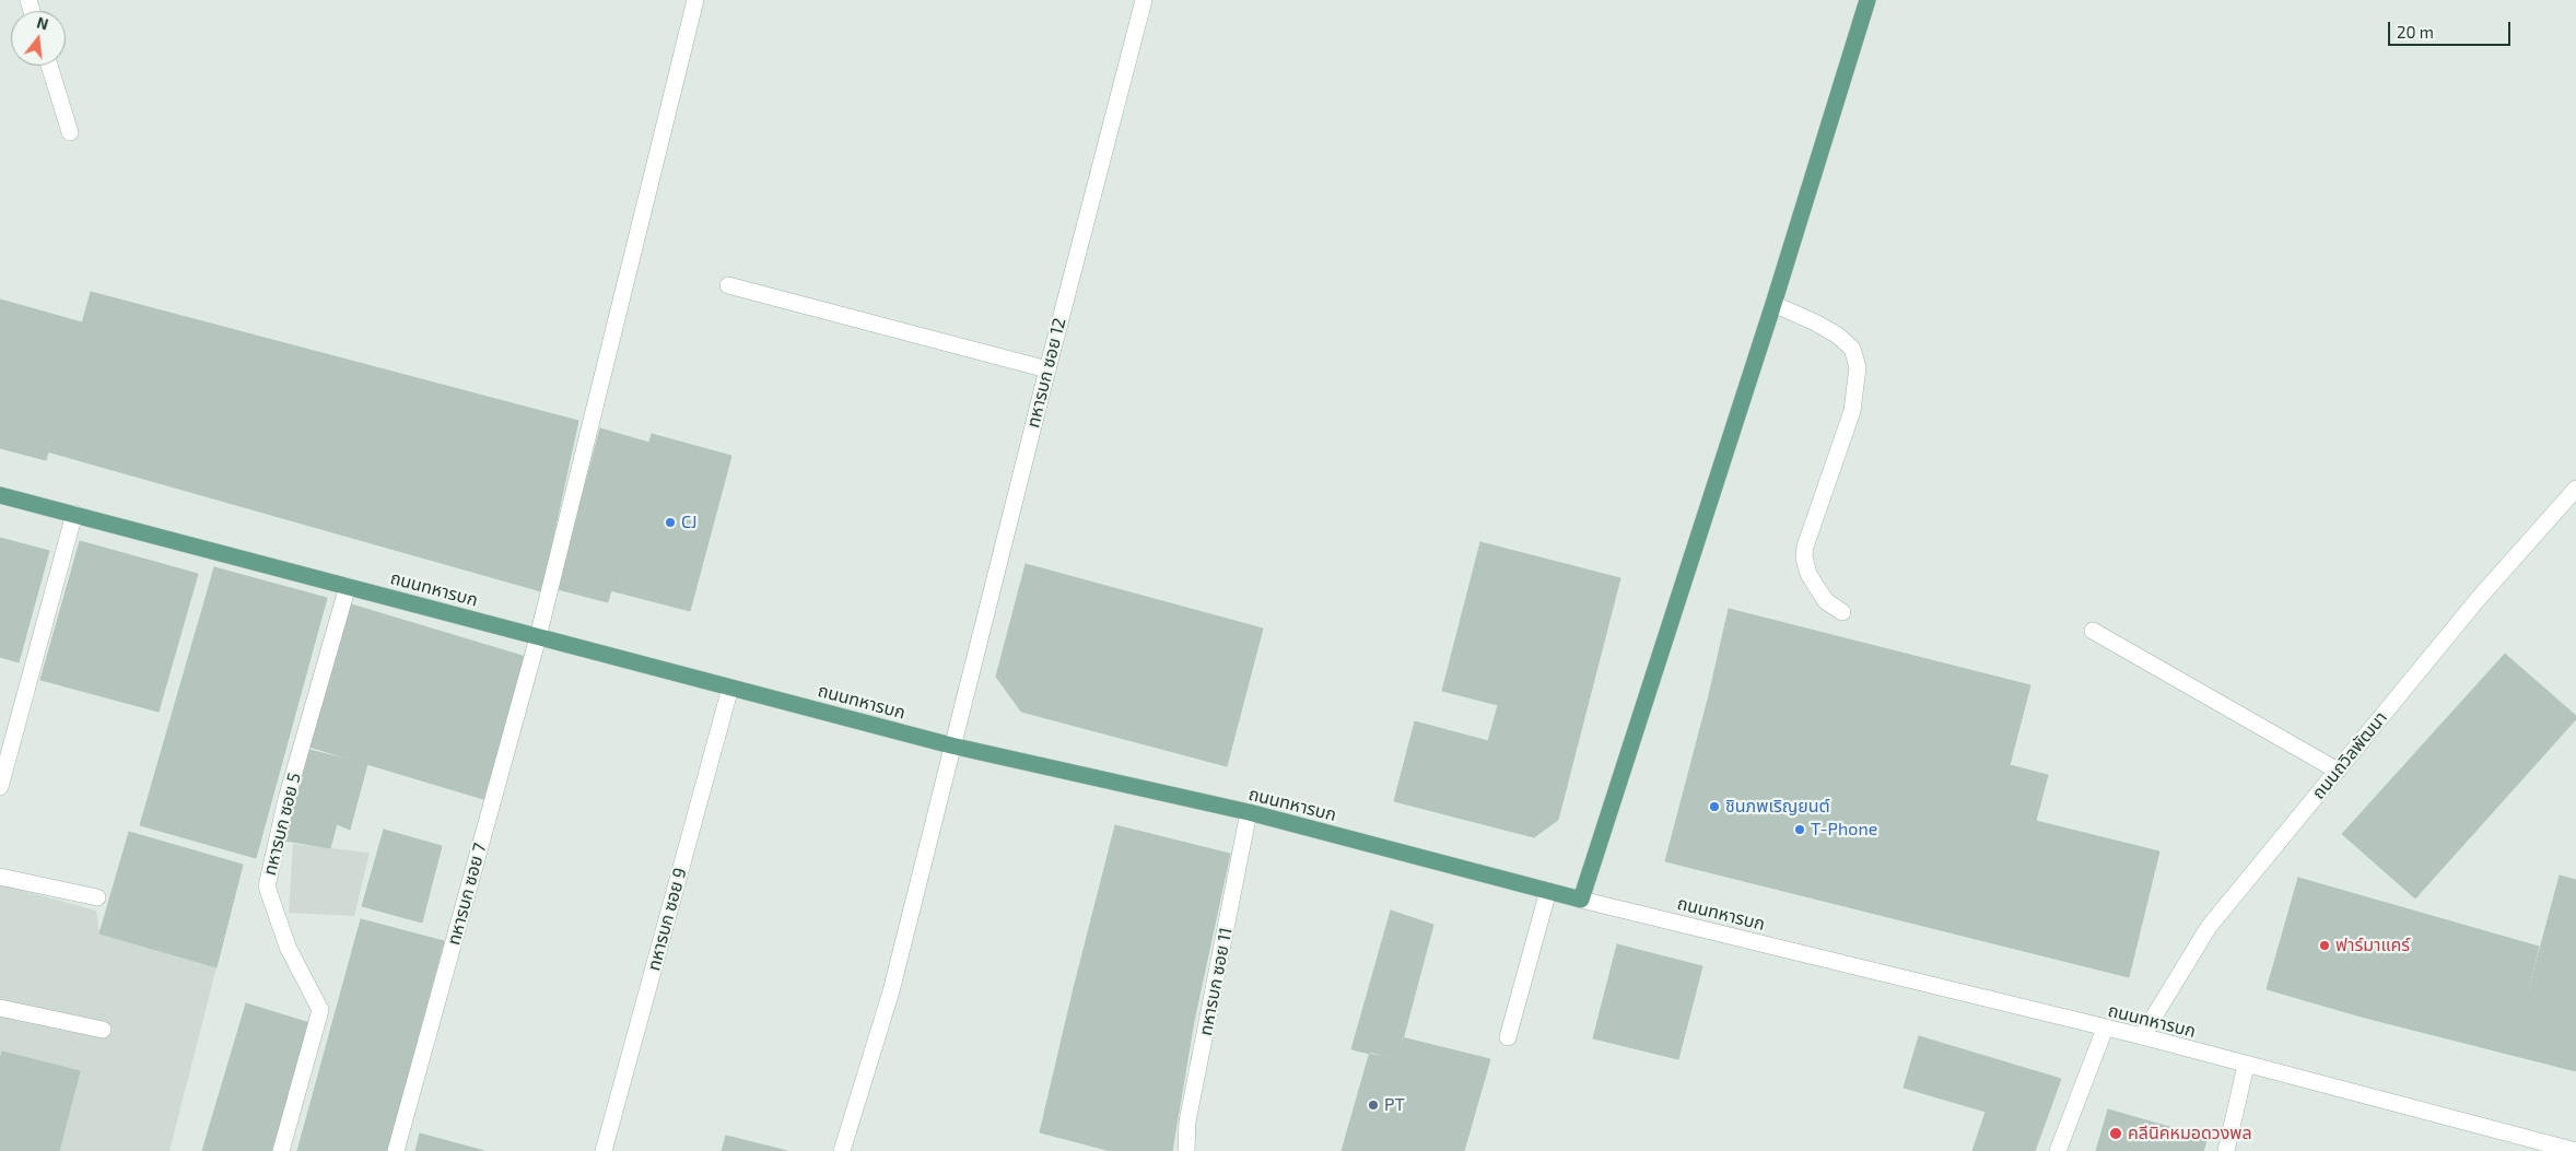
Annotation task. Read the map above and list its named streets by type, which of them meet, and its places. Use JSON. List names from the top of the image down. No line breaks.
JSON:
{"streets":{"main road":["ถนนทหารบก"],"street":["ทหารบก ซอย 12","ถนนถวิลพัฒนา","ทหารบก ซอย 5","ทหารบก ซอย 7","ทหารบก ซอย 9","ทหารบก ซอย 11"]},"crossings":[["ทหารบก ซอย 12","ถนนทหารบก"],["ถนนทหารบก","ถนนถวิลพัฒนา"],["ถนนทหารบก","ทหารบก ซอย 5"],["ถนนทหารบก","ทหารบก ซอย 7"],["ถนนทหารบก","ทหารบก ซอย 9"],["ถนนทหารบก","ทหารบก ซอย 11"]],"places":["CJ","ชินภพเริญยนต์","T-Phone","ฟาร์มาแคร์","PT","คลีนิคหมอดวงพล"],"scale_bar":"20 m","north":"top"}
